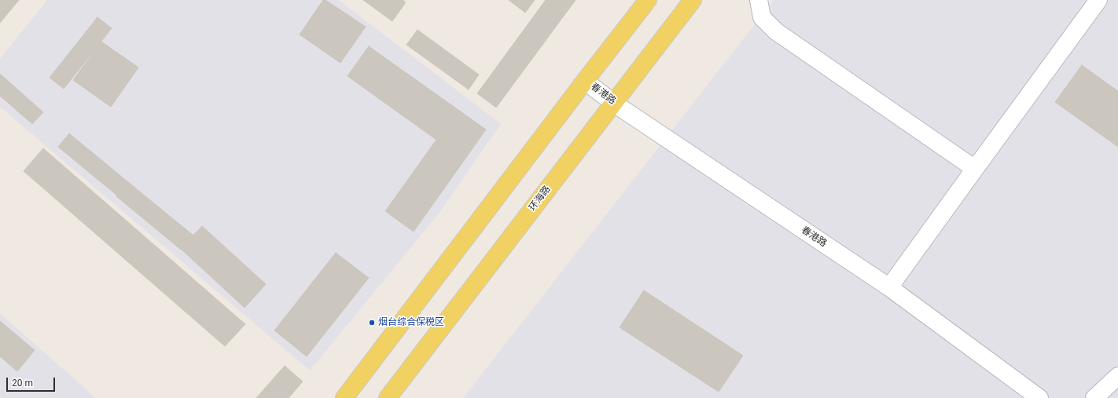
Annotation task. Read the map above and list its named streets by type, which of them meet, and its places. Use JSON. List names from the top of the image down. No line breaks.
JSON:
{"streets":{"main road":["环海路"],"street":["春港路"]},"crossings":[["春港路","环海路"]],"places":["烟台综合保税区"],"scale_bar":"20 m"}
